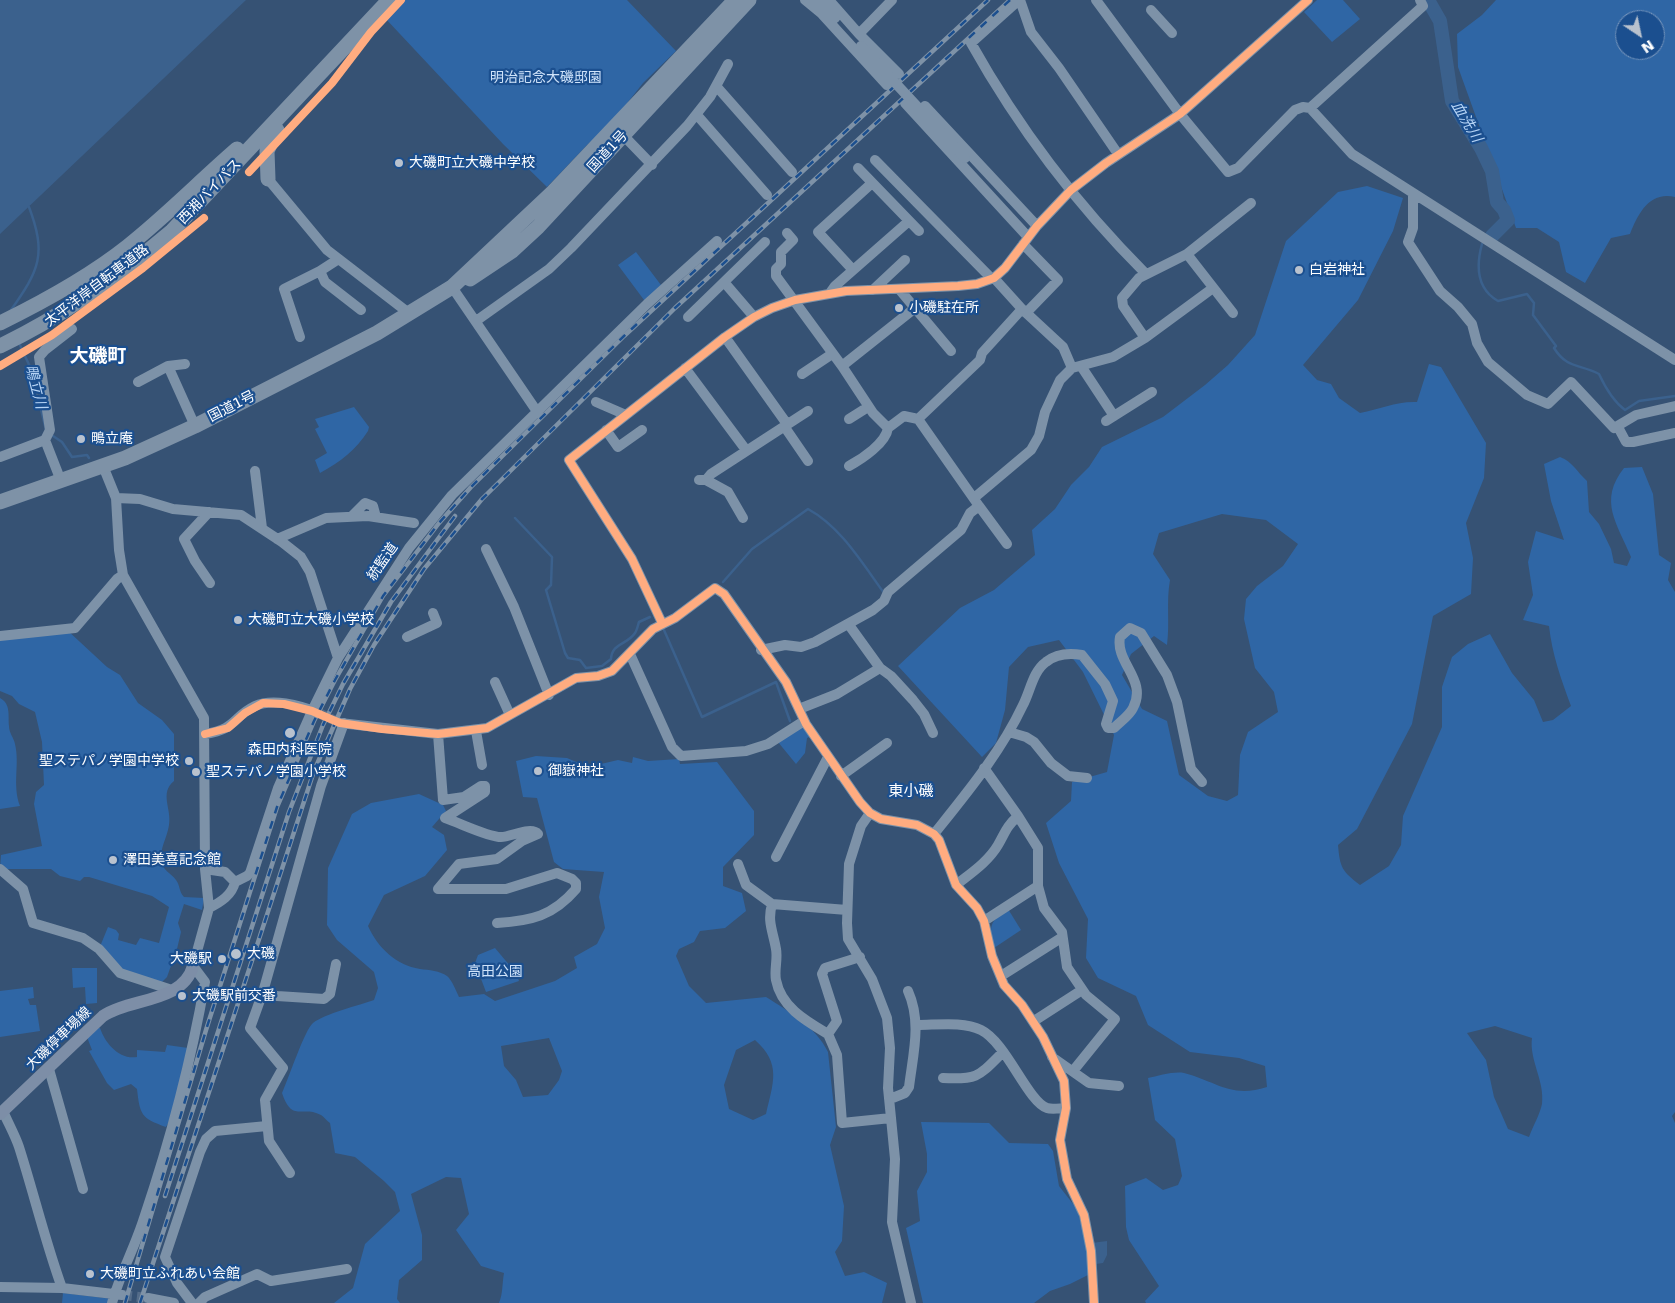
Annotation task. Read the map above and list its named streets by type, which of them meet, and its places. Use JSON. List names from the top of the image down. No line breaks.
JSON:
{"streets":{"highway":["国道1号","西湘バイパス"],"main road":["大磯停車場線"],"street":["統監道"],"cycle path":["太平洋岸自転車道路"]},"districts":["大磯町","東小磯"],"water":["血洗川","鴫立川"],"parks":["明治記念大磯邸園","高田公園"],"places":["大磯町立大磯中学校","白岩神社","小磯駐在所","鴫立庵","大磯町立大磯小学校","森田内科医院","聖ステパノ学園中学校","御嶽神社","聖ステパノ学園小学校","澤田美喜記念館","大磯","大磯駅","大磯駅前交番","大磯町立ふれあい会館"],"north":"bottom right"}
